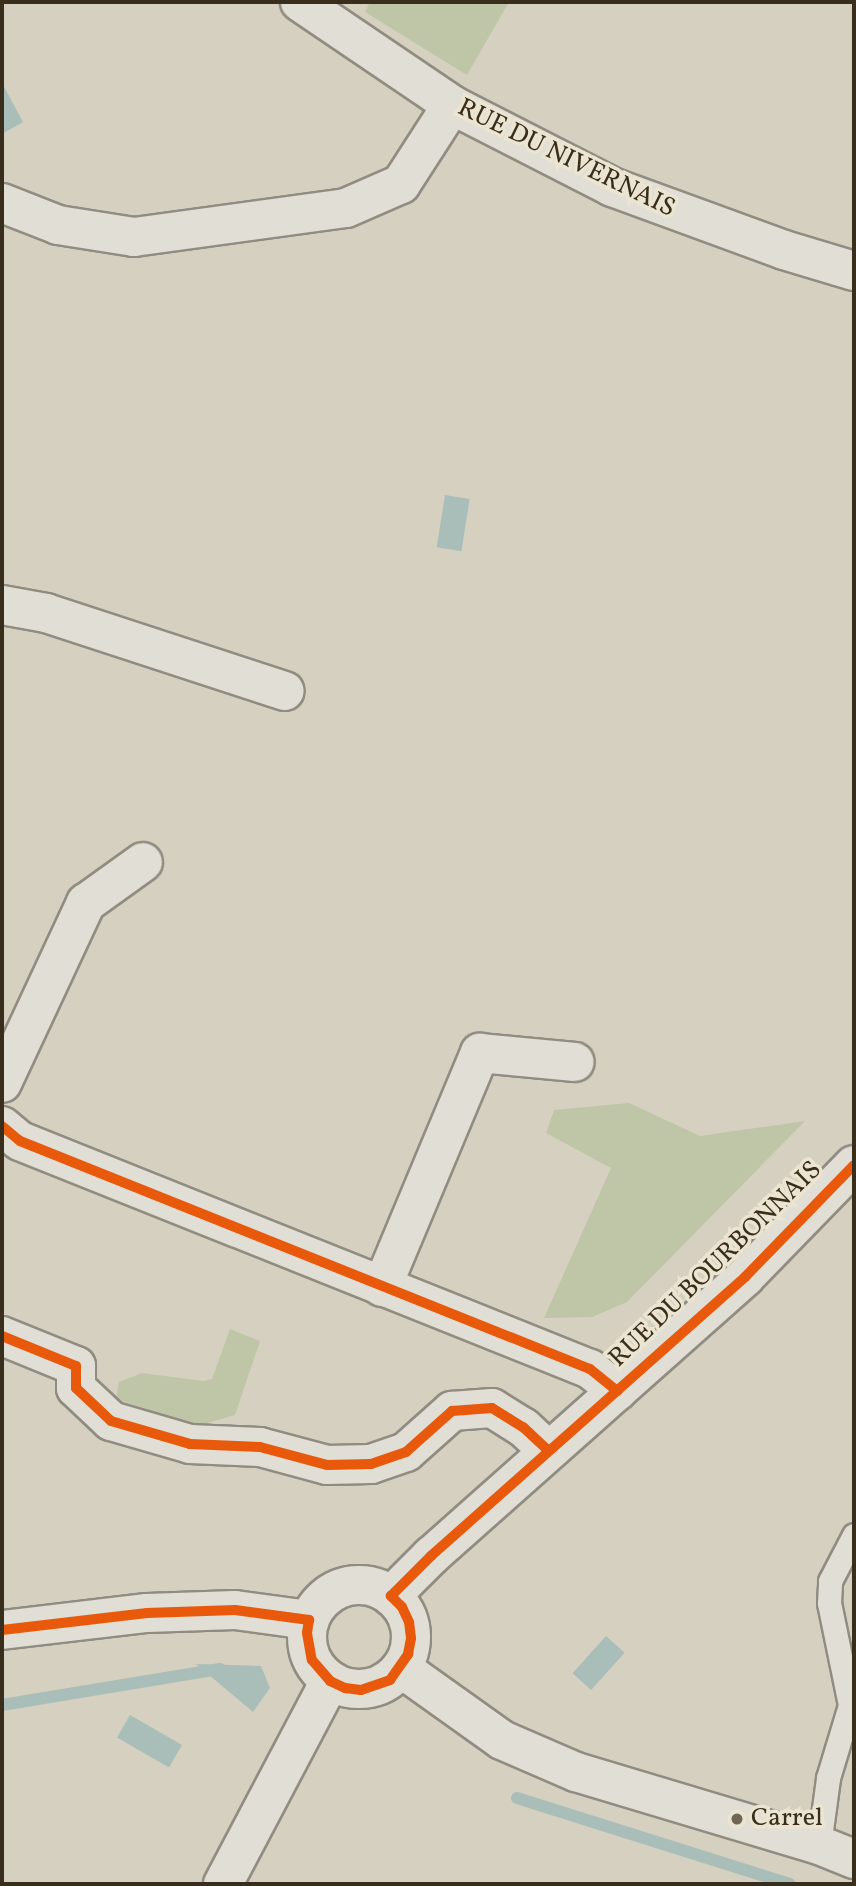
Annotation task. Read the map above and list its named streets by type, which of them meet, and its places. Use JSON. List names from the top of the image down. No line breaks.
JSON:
{"streets":{"street":["RUE DU NIVERNAIS","RUE DU BOURBONNAIS"]},"places":["Carrel"]}
